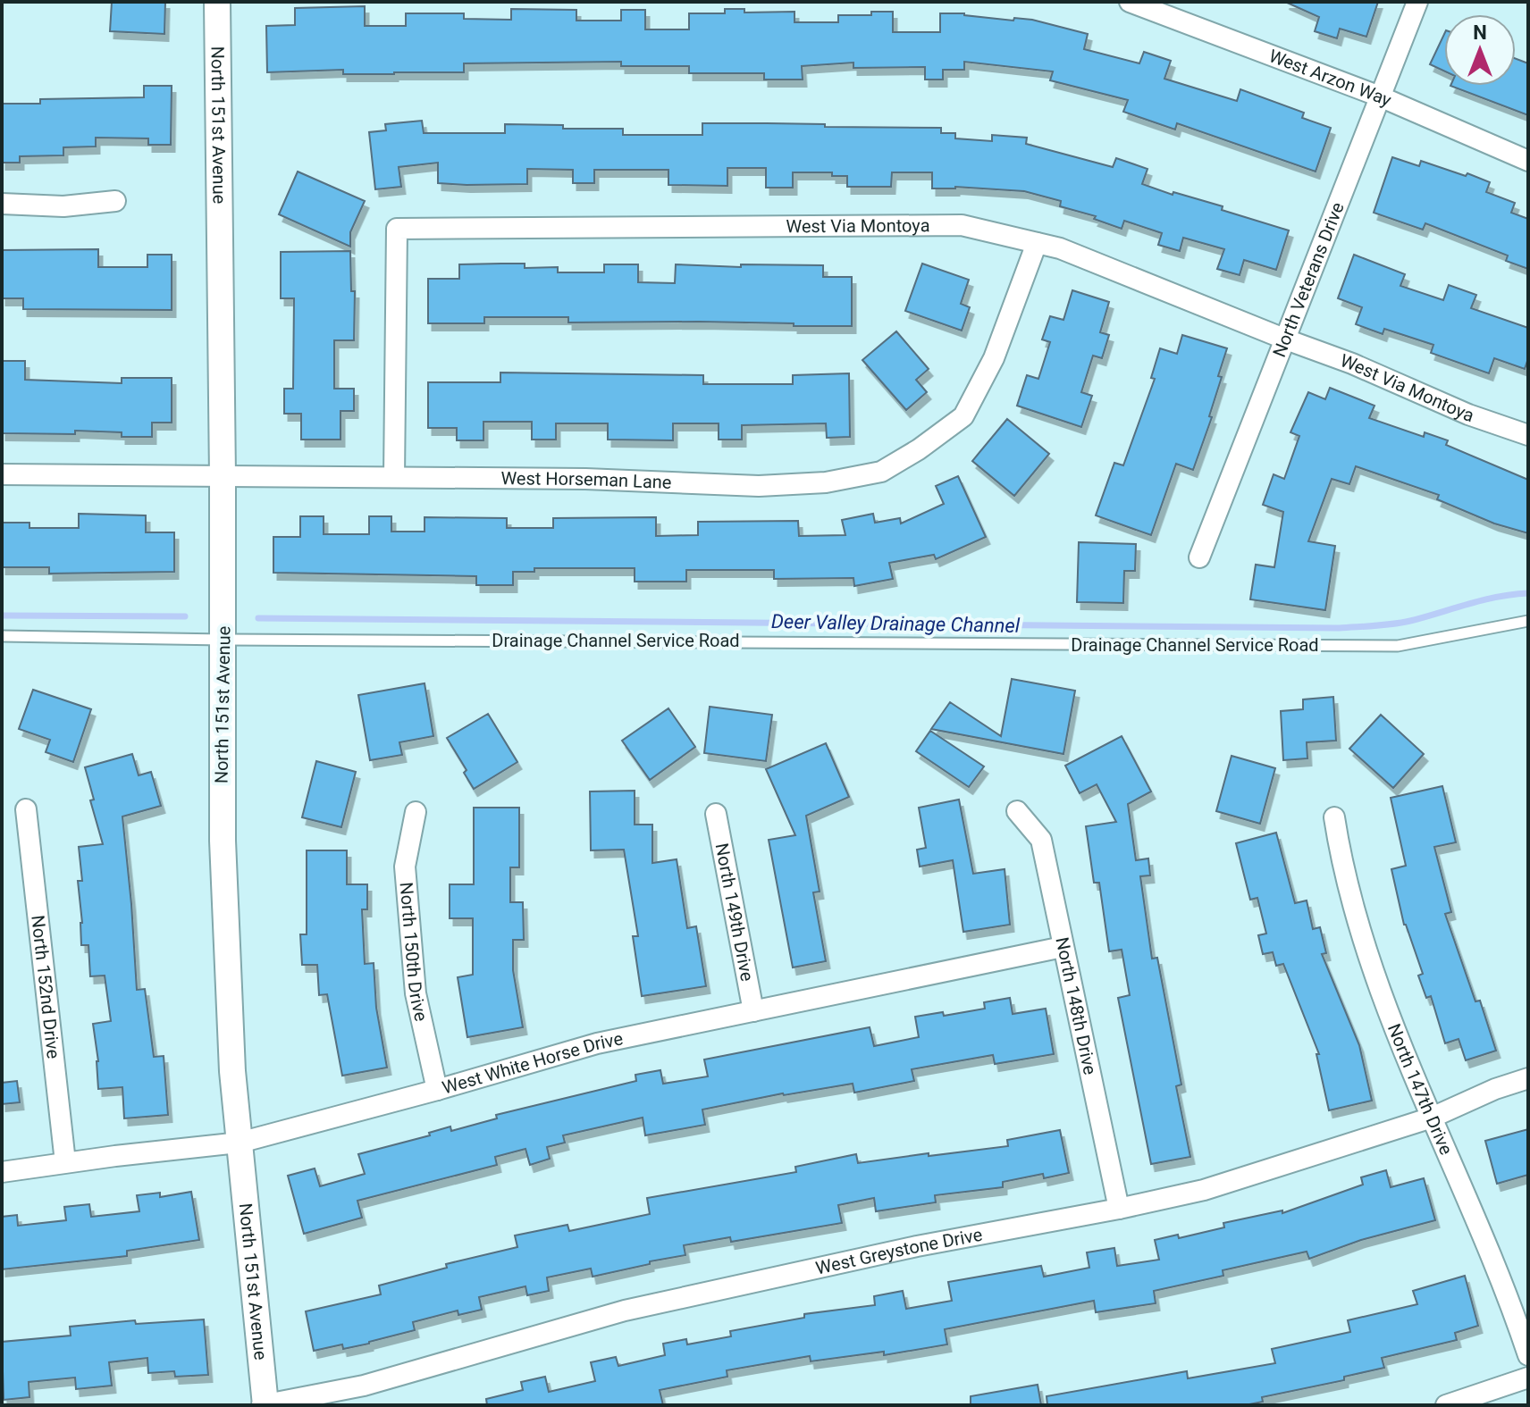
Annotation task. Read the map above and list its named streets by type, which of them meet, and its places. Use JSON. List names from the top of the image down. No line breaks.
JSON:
{"streets":{"street":["West Arzon Way","North 151st Avenue","West Via Montoya","North Veterans Drive","West Horseman Lane","North 149th Drive","North 150th Drive","North 152nd Drive","North 148th Drive","West White Horse Drive","North 147th Drive","West Greystone Drive"],"lane":["Drainage Channel Service Road"]},"crossings":[["West Arzon Way","North Veterans Drive"],["North 151st Avenue","West Horseman Lane"],["North 151st Avenue","Drainage Channel Service Road"],["North 151st Avenue","West White Horse Drive"],["North 151st Avenue","West Greystone Drive"],["West Via Montoya","North Veterans Drive"],["West Via Montoya","West Horseman Lane"],["North 149th Drive","West White Horse Drive"],["North 150th Drive","West White Horse Drive"],["North 152nd Drive","West White Horse Drive"],["North 148th Drive","West White Horse Drive"],["North 148th Drive","West Greystone Drive"],["North 147th Drive","West Greystone Drive"]],"water":["Deer Valley Drainage Channel"],"north":"top"}
